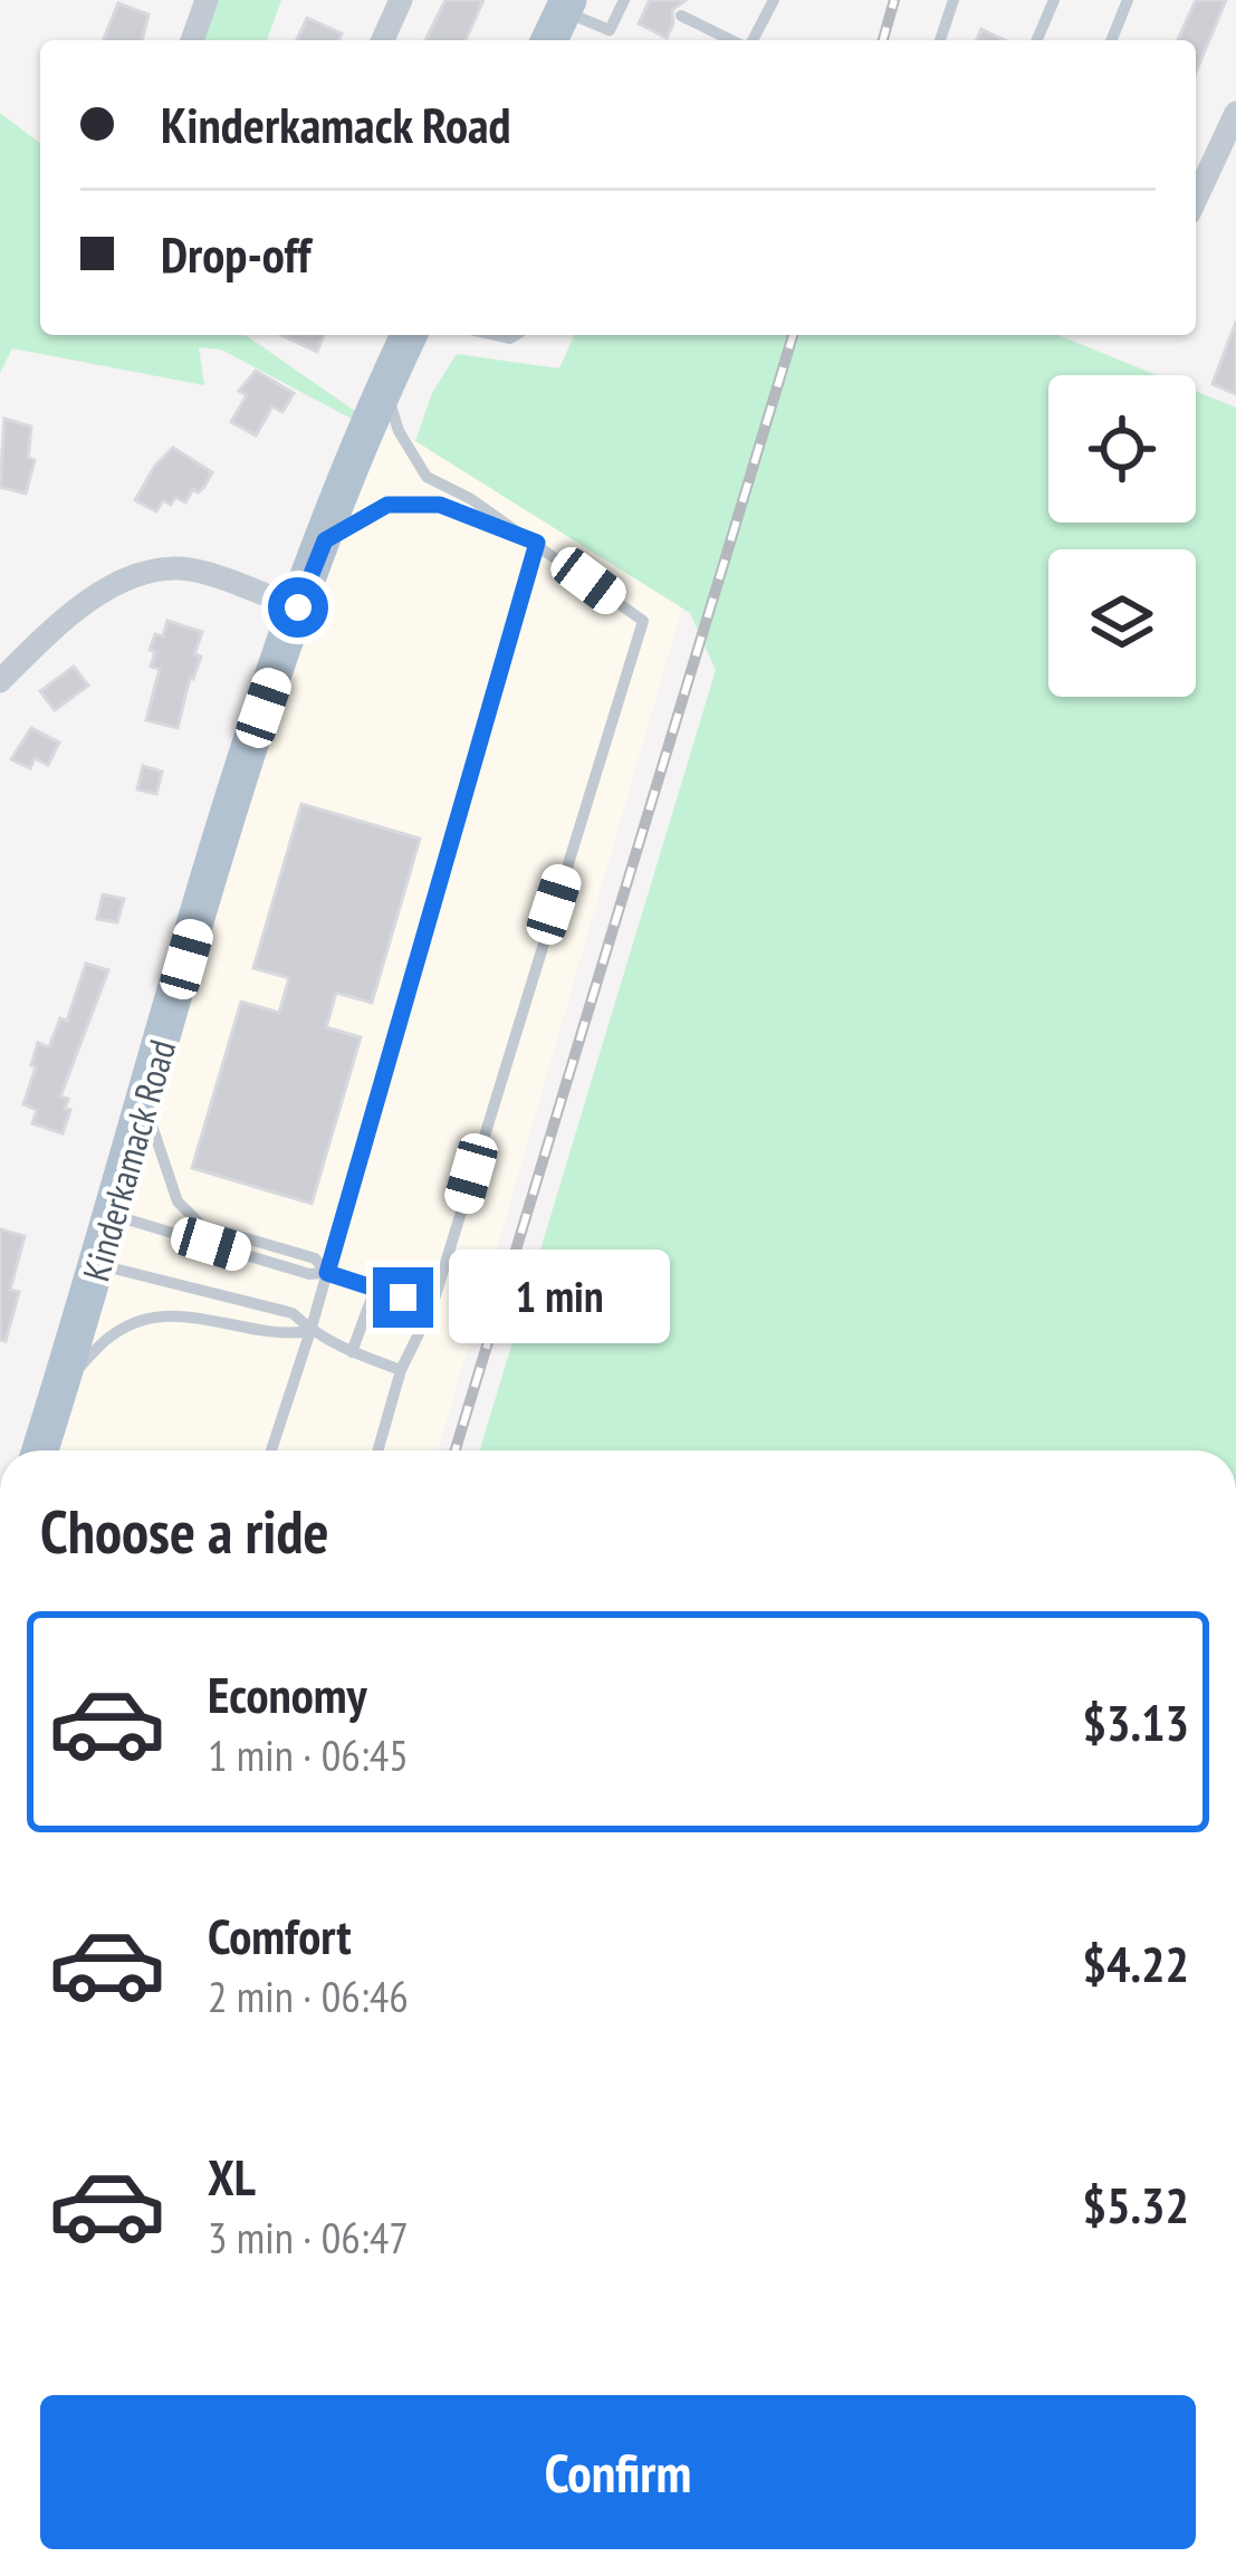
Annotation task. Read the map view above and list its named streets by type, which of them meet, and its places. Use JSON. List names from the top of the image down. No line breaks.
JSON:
{"streets":{"main road":["Kinderkamack Road"]},"page":{"banner":["Kinderkamack Road","Drop-off"],"bubble":"1 min","heading":"Choose a ride","list":[{"name":"Economy","note":"1 min · 06:45","value":"$3.13"},{"name":"Comfort","note":"2 min · 06:46","value":"$4.22"},{"name":"XL","note":"3 min · 06:47","value":"$5.32"}],"buttons":"Confirm"}}
